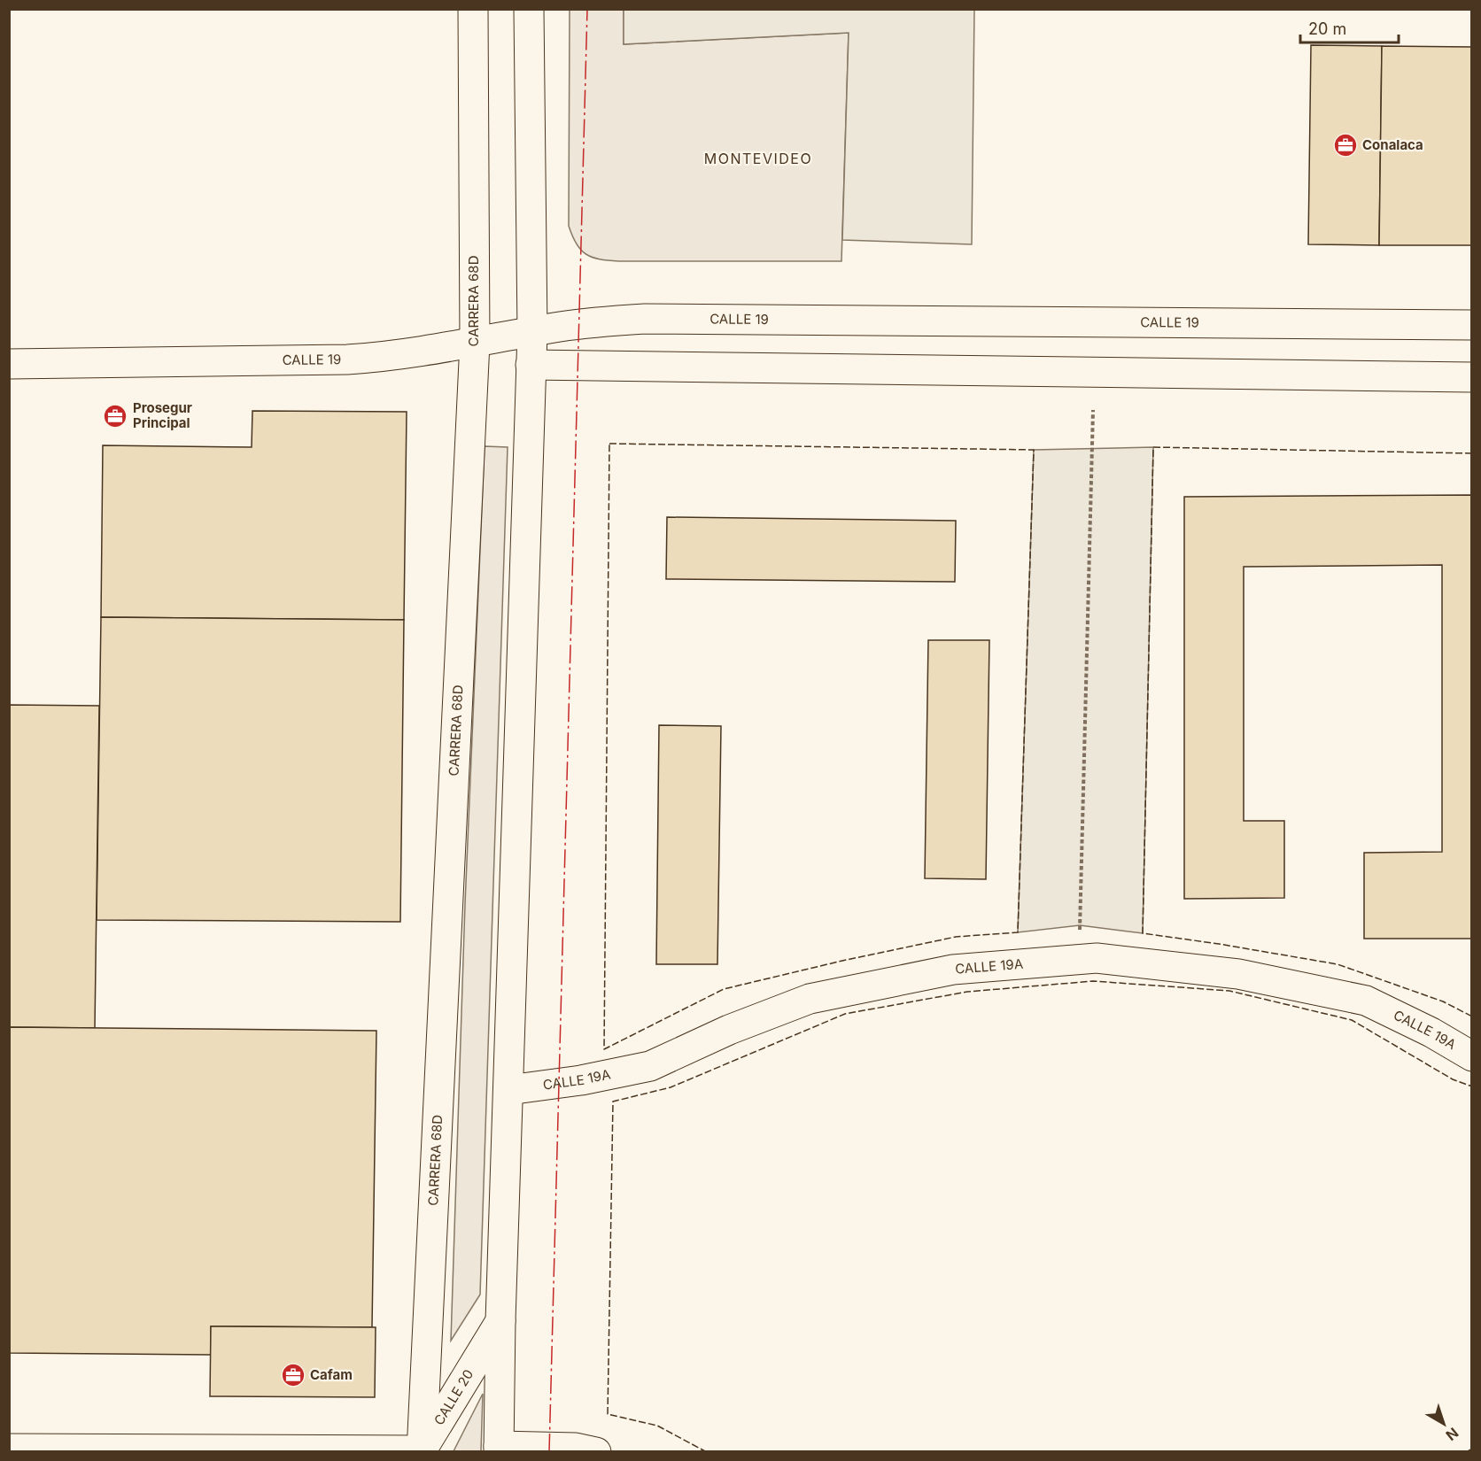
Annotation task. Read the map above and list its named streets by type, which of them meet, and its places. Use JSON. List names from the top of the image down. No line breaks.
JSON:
{"streets":{"street":["CARRERA 68D","CALLE 19","CALLE 19A","CALLE 20"]},"crossings":[["CARRERA 68D","CALLE 19"],["CARRERA 68D","CALLE 20"]],"districts":["MONTEVIDEO"],"places":{"office":["Conalaca","Prosegur Principal","Cafam"]},"scale_bar":"20 m","north":"bottom right"}
